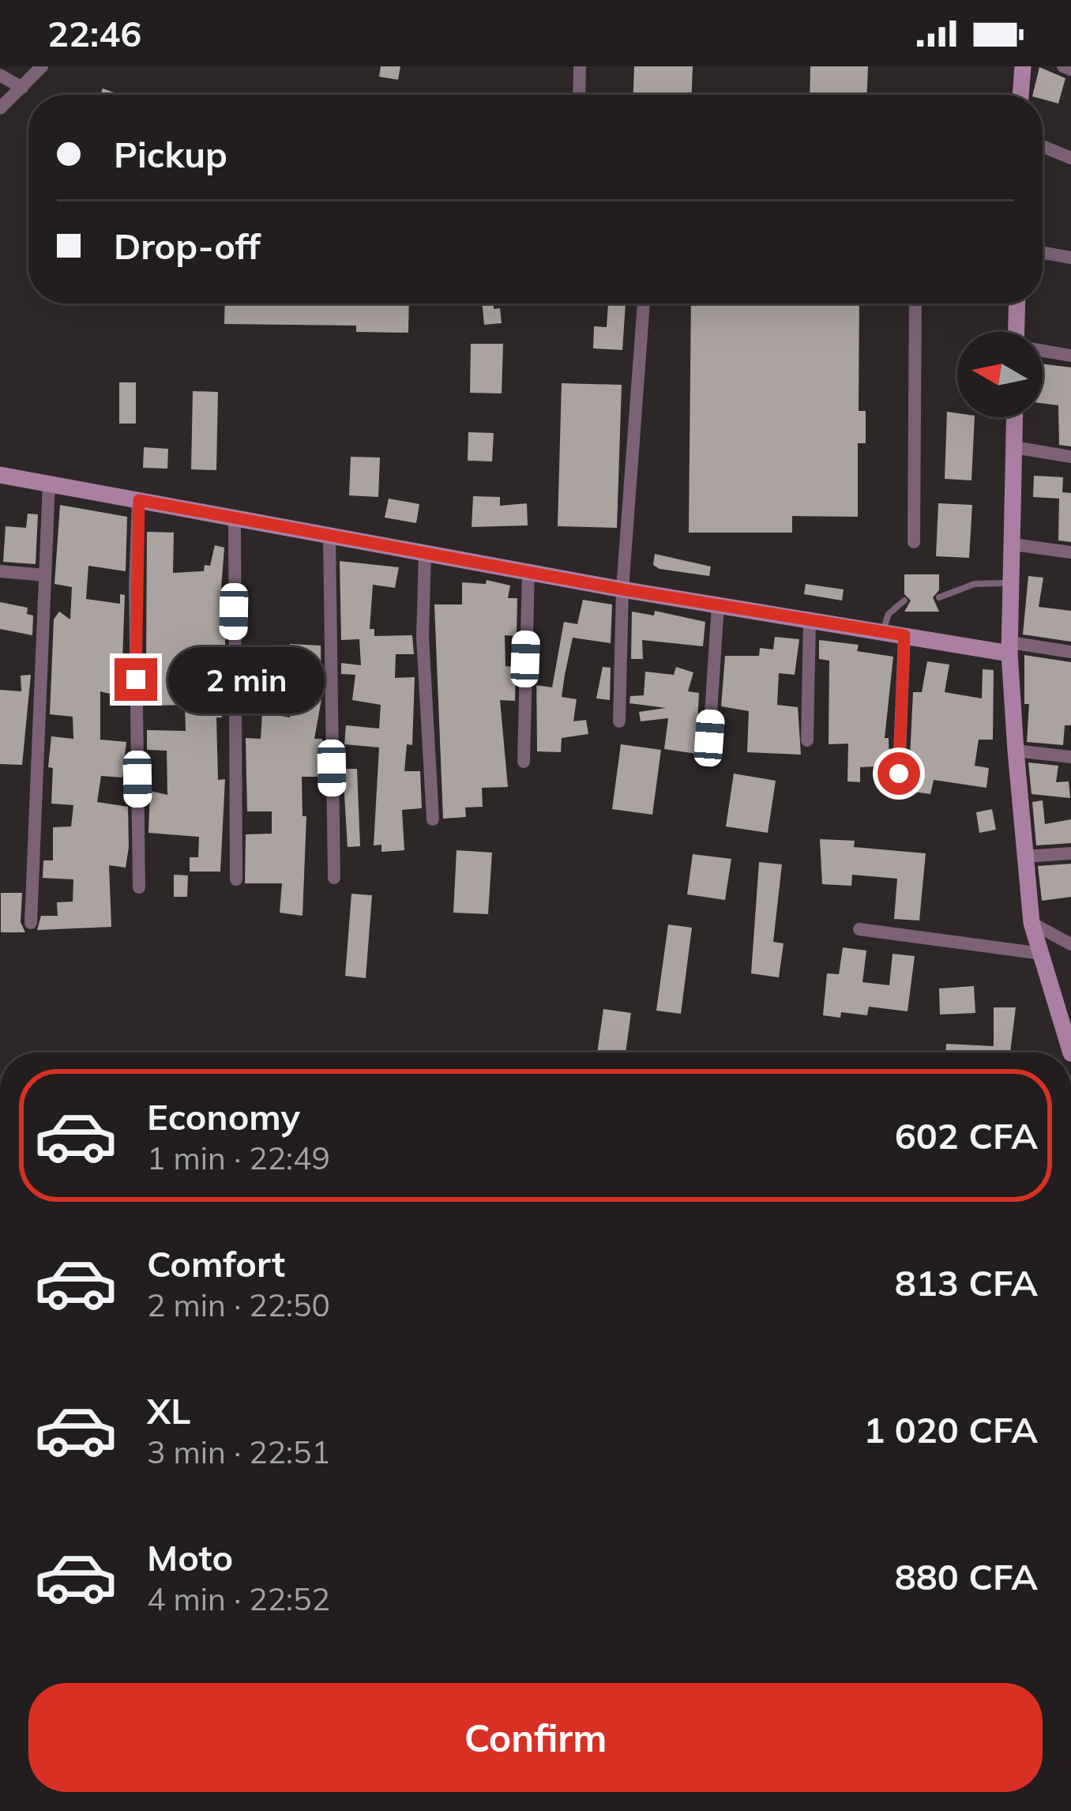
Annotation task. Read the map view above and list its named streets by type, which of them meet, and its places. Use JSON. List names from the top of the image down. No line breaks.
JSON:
{"north":"left","page":{"status":"22:46","banner":["Pickup","Drop-off"],"bubble":"2 min","list":[{"name":"Economy","note":"1 min · 22:49","value":"602 CFA"},{"name":"Comfort","note":"2 min · 22:50","value":"813 CFA"},{"name":"XL","note":"3 min · 22:51","value":"1 020 CFA"},{"name":"Moto","note":"4 min · 22:52","value":"880 CFA"}],"buttons":"Confirm"}}
